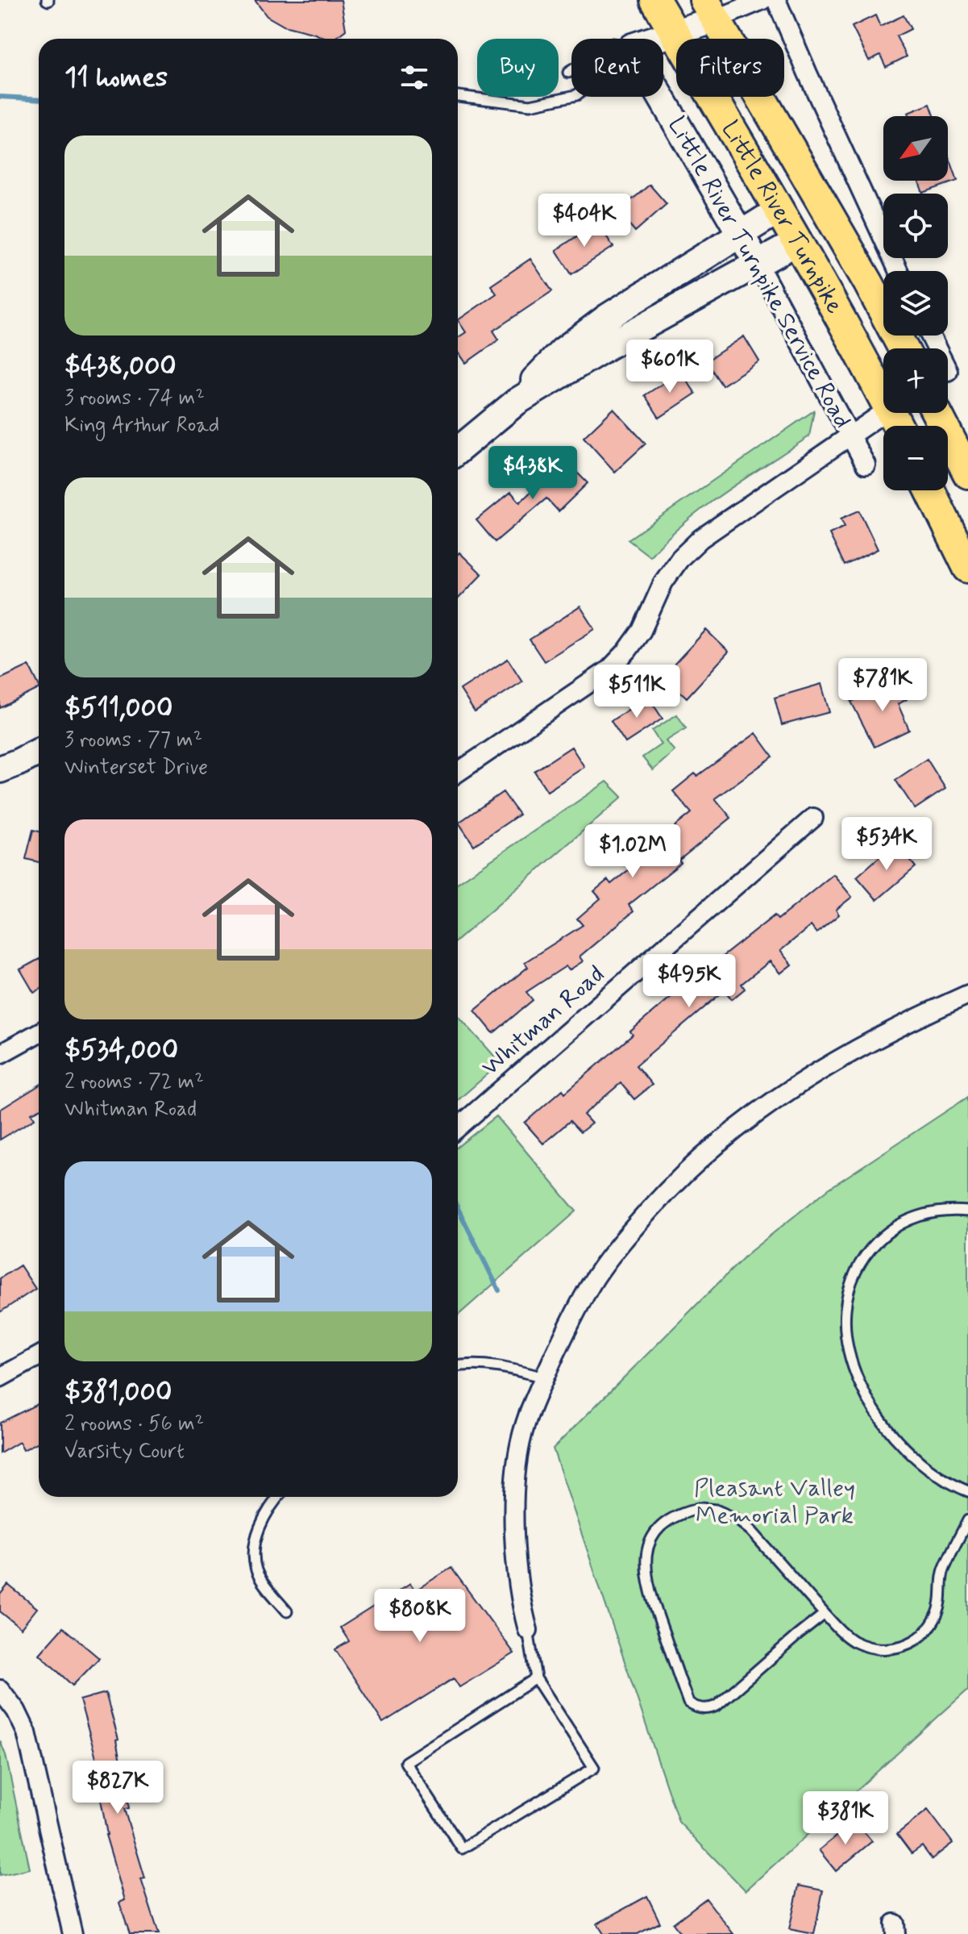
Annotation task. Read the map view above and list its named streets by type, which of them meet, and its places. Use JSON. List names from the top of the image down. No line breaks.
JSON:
{"streets":{"main road":["Little River Turnpike"],"street":["Little River Turnpike Service Road","Whitman Road"]},"parks":["Pleasant Valley Memorial Park"],"north":"bottom left","page":{"chip":["Buy","Rent","Filters"],"heading":"11 homes","map_buttons":["+","−"],"list":[{"name":"$438,000","note":"3 rooms · 74 m² · King Arthur Road"},{"name":"$511,000","note":"3 rooms · 77 m² · Winterset Drive"},{"name":"$534,000","note":"2 rooms · 72 m² · Whitman Road"},{"name":"$381,000","note":"2 rooms · 56 m² · Varsity Court"}],"price":["$404K","$601K","$438K","$781K","$511K","$534K","$1.02M","$495K","$808K","$827K","$381K"]}}
